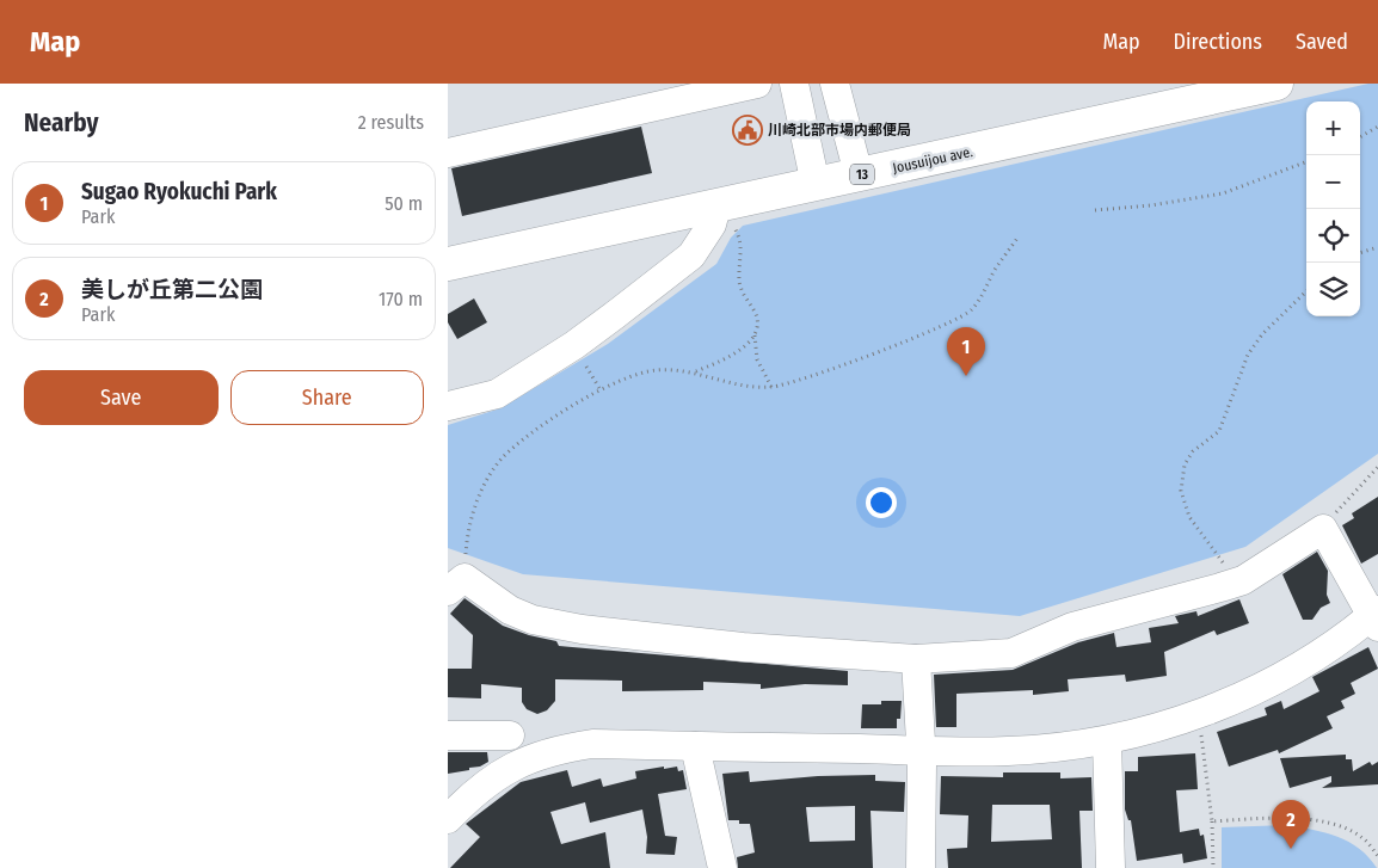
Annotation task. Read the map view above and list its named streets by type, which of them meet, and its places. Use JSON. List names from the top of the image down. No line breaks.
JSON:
{"streets":{"main road":["Jousuijou ave.","13"]},"places":{"public building":["川崎北部市場内郵便局"]},"page":{"header":"Map","nav":["Map","Directions","Saved"],"heading":["Nearby","2 results"],"map_buttons":["+","−"],"list":[{"mark":"1","name":"Sugao Ryokuchi Park","note":"Park","value":"50 m"},{"mark":"2","name":"美しが丘第二公園","note":"Park","value":"170 m"}],"pins":["1","2"],"buttons":["Save","Share"]}}
